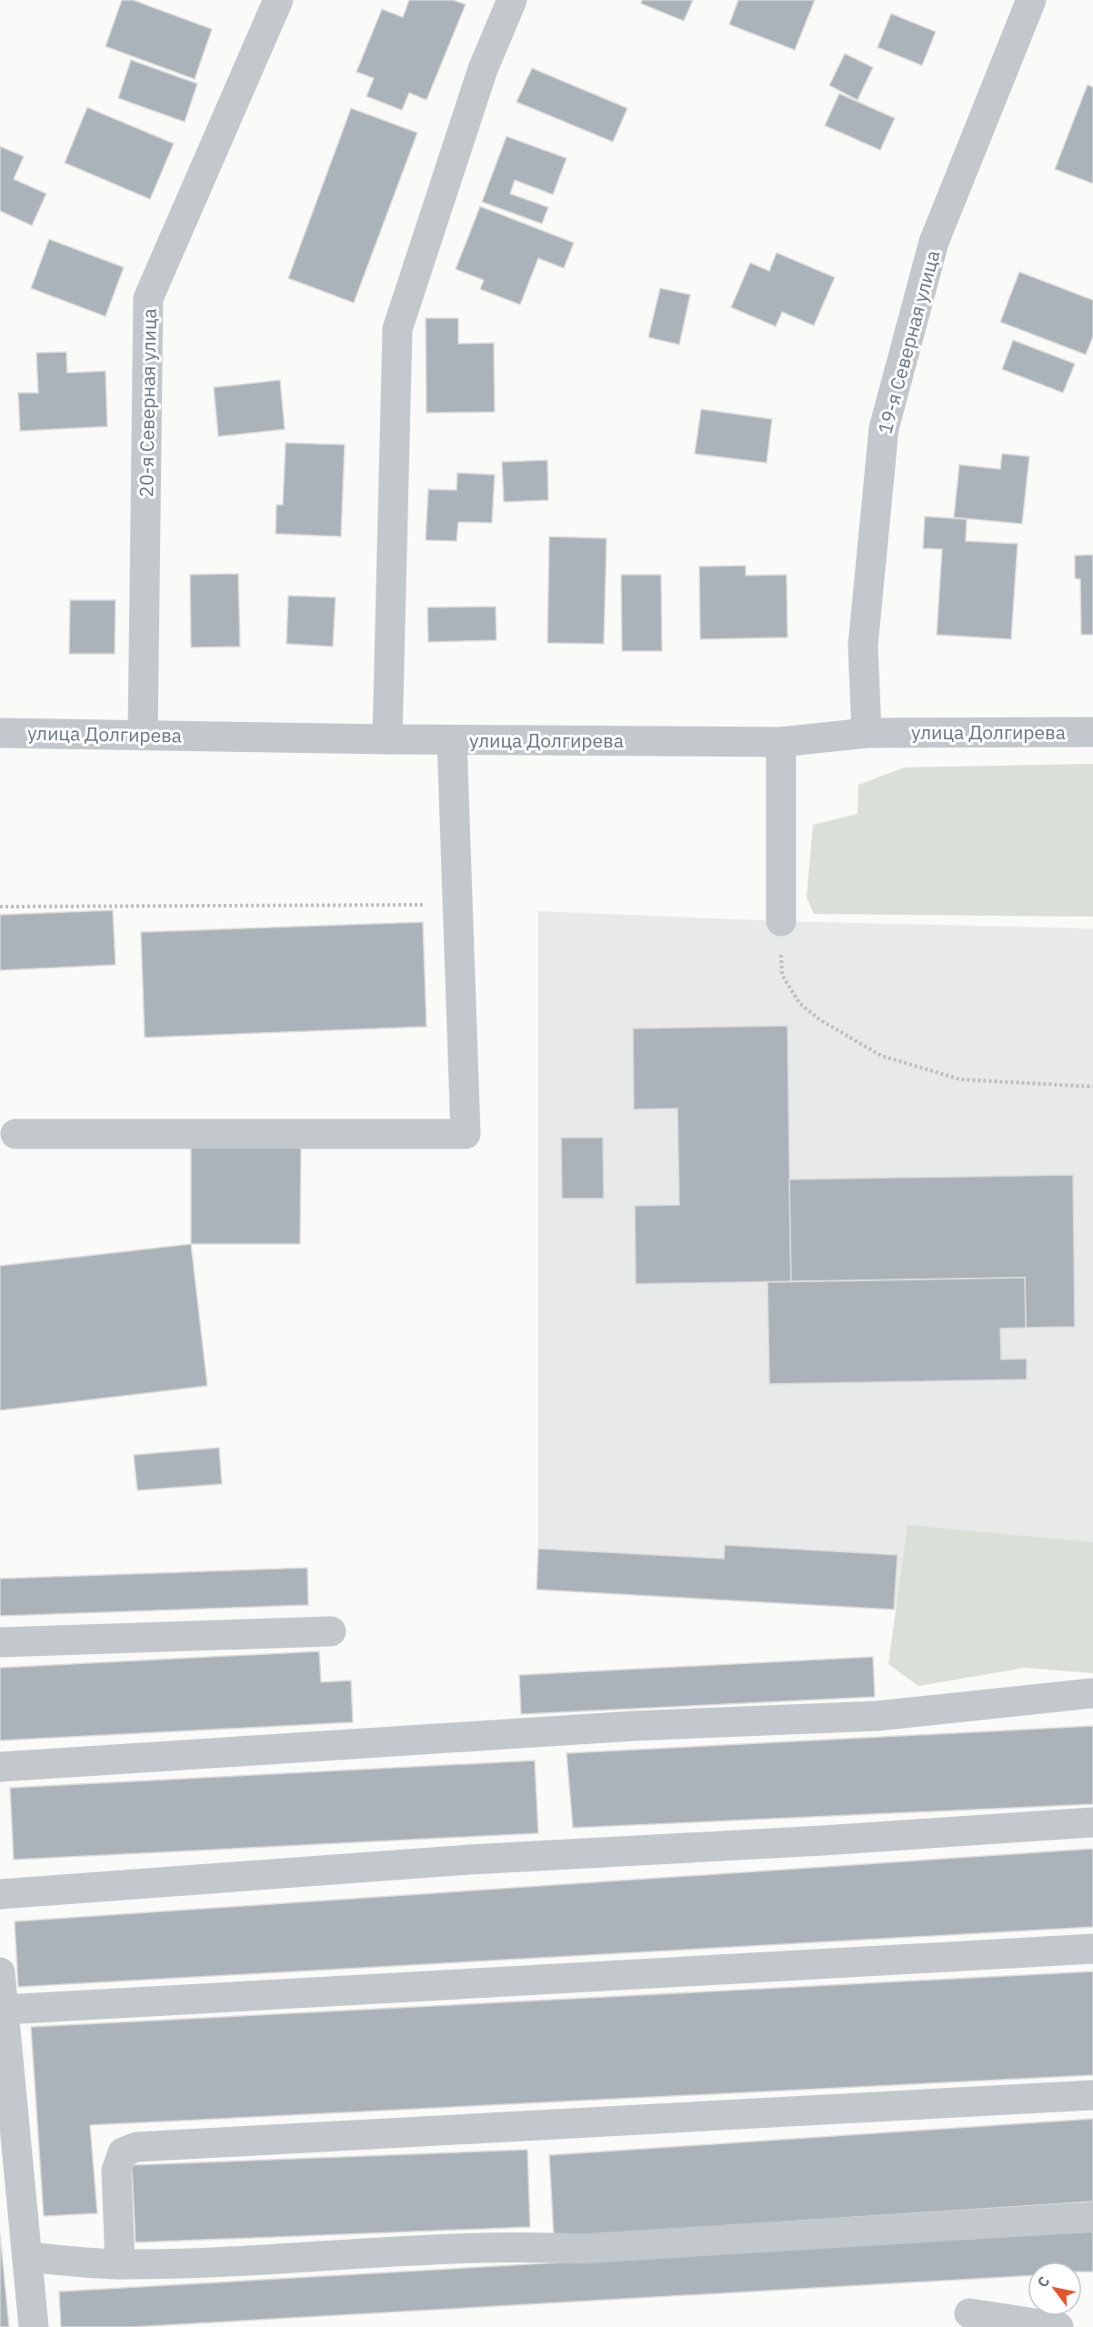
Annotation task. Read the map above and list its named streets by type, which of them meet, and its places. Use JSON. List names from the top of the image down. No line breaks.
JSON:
{"streets":{"street":["19-я Северная улица","20-я Северная улица","улица Долгирева"]},"crossings":[["19-я Северная улица","улица Долгирева"],["20-я Северная улица","улица Долгирева"]],"north":"top left"}
